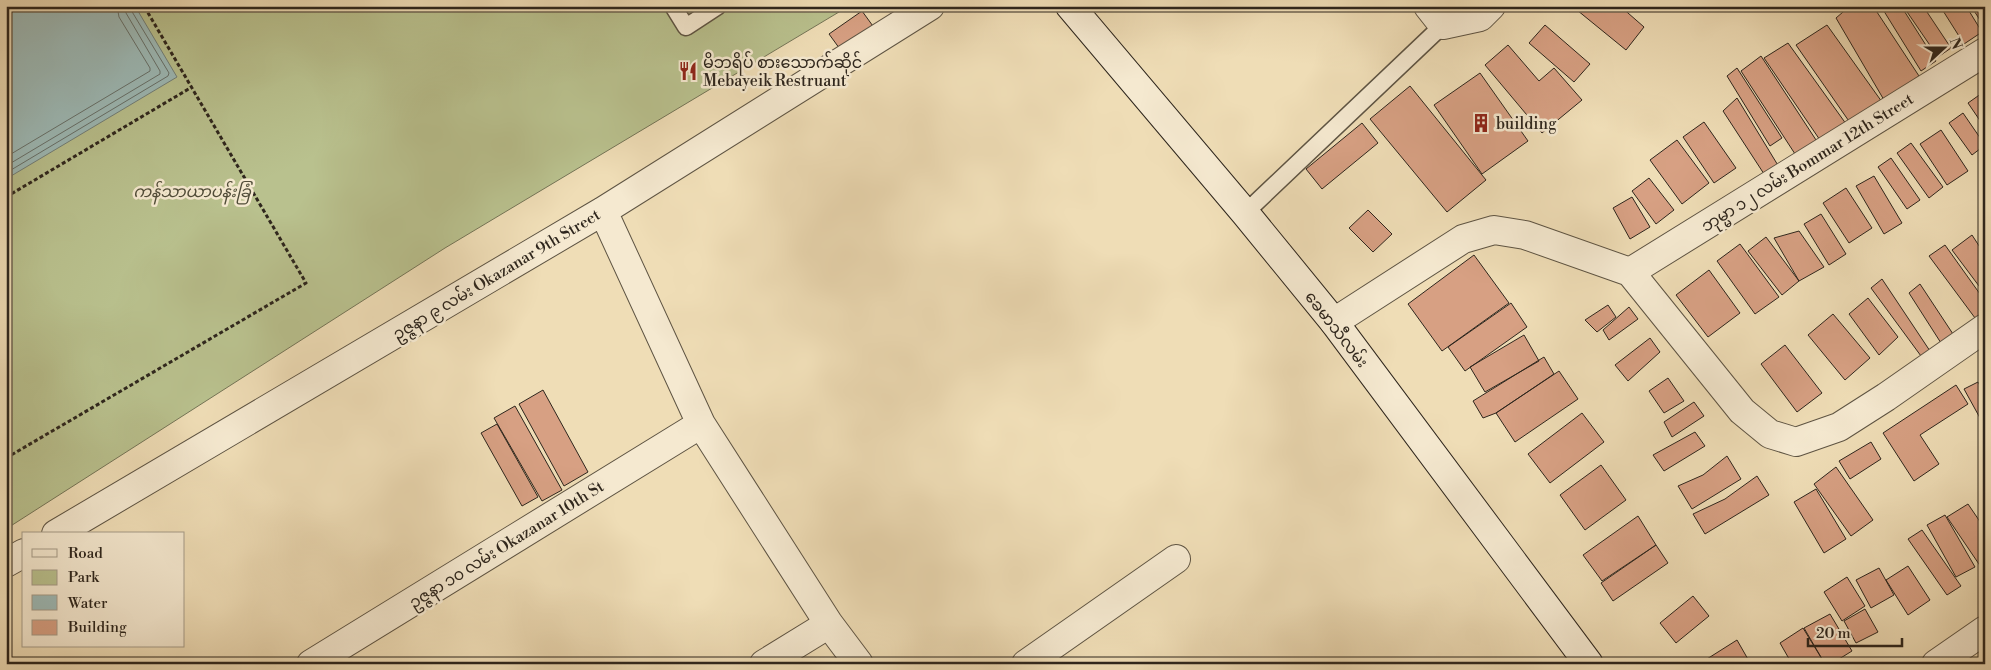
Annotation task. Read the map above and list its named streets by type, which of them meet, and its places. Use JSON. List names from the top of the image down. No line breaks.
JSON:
{"streets":{"street":["ဘုမ္မာ ၁၂ လမ်း Bommar 12th Street","ဥဇ္ဇနာ ၉ လမ်း Okazanar 9th Street","ခေမာသီလမ်း","ဥဇ္ဇနာ ၁၀ လမ်း Okazanar 10th St"]},"parks":["ကန်သာယာပန်းခြံ"],"places":{"restaurant":["မိဘရိပ် စားသောက်ဆိုင် Mebayeik Restruant"],"building":["building"]},"legend":["Road","Park","Water","Building"],"scale_bar":"20 m","north":"right"}
